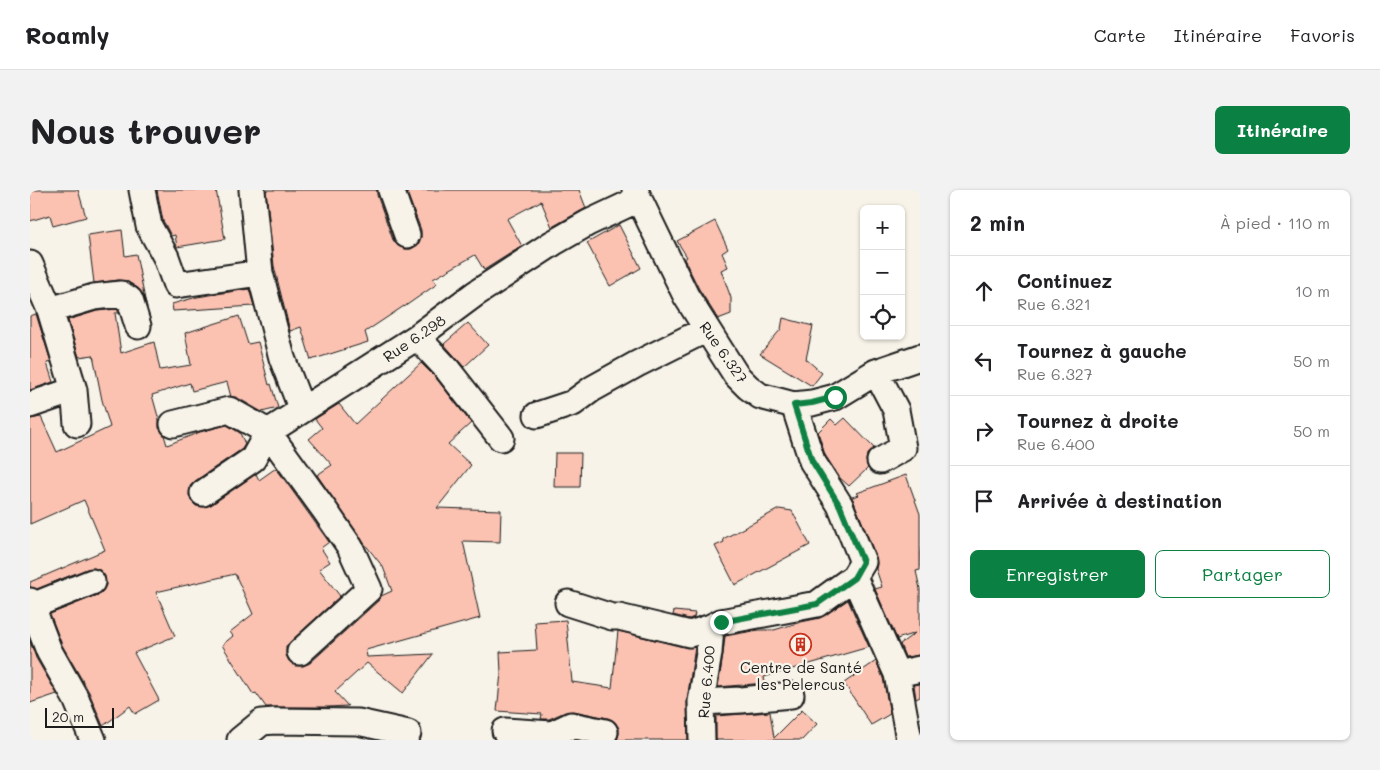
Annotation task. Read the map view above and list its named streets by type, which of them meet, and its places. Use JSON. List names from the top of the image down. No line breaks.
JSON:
{"streets":{"street":["Rue 6.298","Rue 6.327","Rue 6.400"]},"crossings":[["Rue 6.298","Rue 6.327"]],"places":{"building":["Centre de Santé les Pelercus"]},"scale_bar":"20 m","page":{"header":"Roamly","nav":["Carte","Itinéraire","Favoris"],"buttons":["Itinéraire",["Enregistrer","Partager"]],"title":"Nous trouver","heading":["2 min","À pied · 110 m"],"map_buttons":["+","−"],"list":[["Continuez","Rue 6.321","10 m"],["Tournez à gauche","Rue 6.327","50 m"],["Tournez à droite","Rue 6.400","50 m"],"Arrivée à destination"],"scale":"20 m"}}
